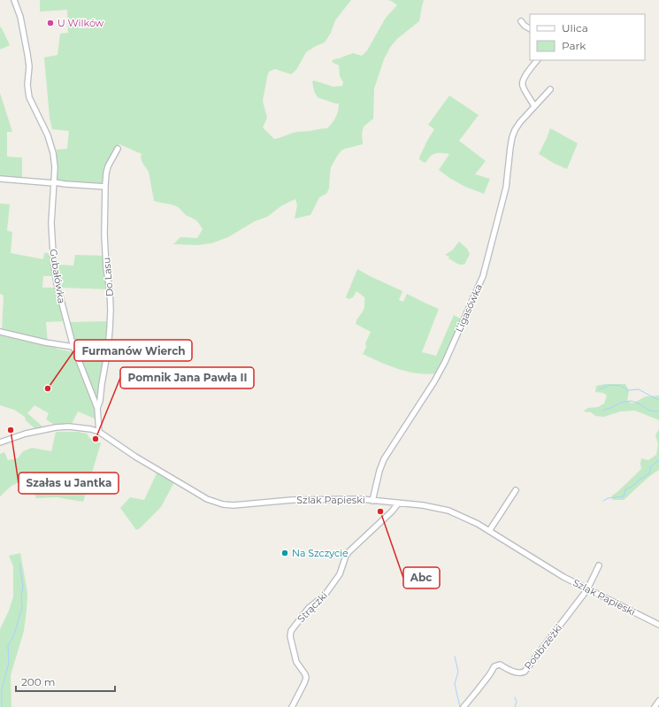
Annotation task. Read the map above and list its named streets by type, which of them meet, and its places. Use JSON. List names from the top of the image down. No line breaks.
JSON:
{"streets":{"street":["Gubałówka","Do Lasu","Ligasówka","Szlak Papieski","Strączki","Podbrzeżki"]},"crossings":[["Gubałówka","Do Lasu"],["Gubałówka","Szlak Papieski"],["Ligasówka","Szlak Papieski"],["Szlak Papieski","Strączki"],["Szlak Papieski","Podbrzeżki"]],"places":["U Wilków","Furmanów Wierch","Szałas u Jantka","Pomnik Jana Pawła II","Abc","Na Szczycie"],"legend":["Ulica","Park"],"scale_bar":"200 m"}
